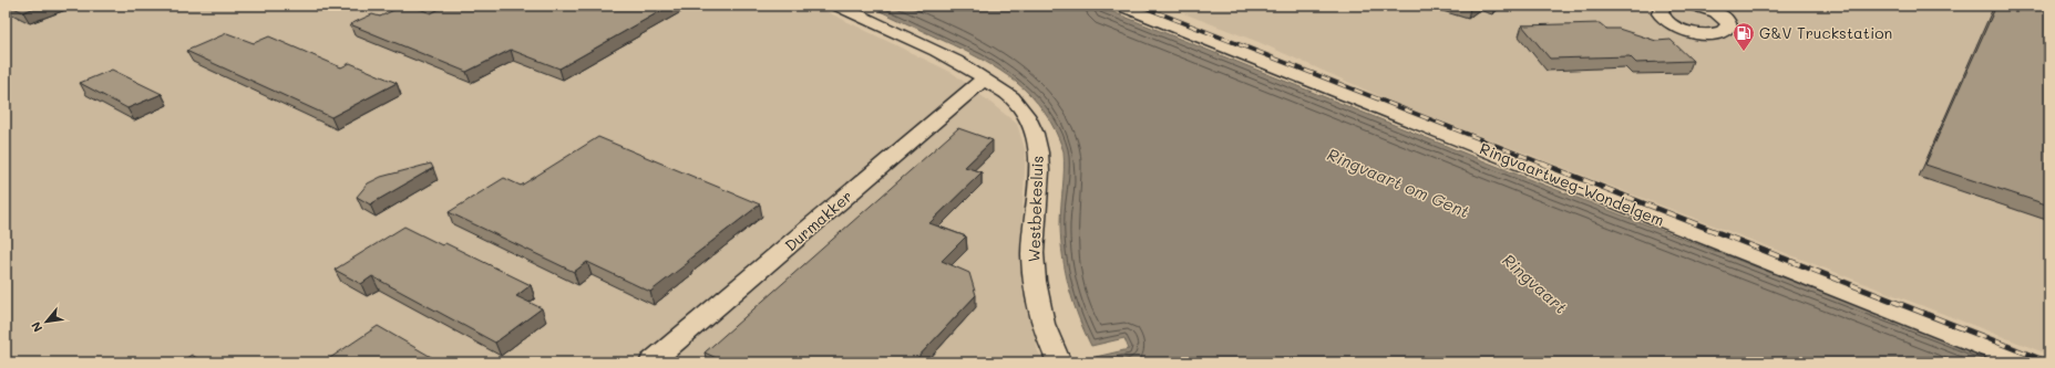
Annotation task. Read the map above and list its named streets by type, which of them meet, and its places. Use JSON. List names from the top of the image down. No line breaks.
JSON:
{"streets":{"street":["Ringvaartweg-Wondelgem","Westbekesluis","Durmakker"]},"crossings":[["Westbekesluis","Durmakker"]],"water":["Ringvaart om Gent","Ringvaart"],"places":{"fuel station":["G&V Truckstation"]},"north":"bottom left"}
